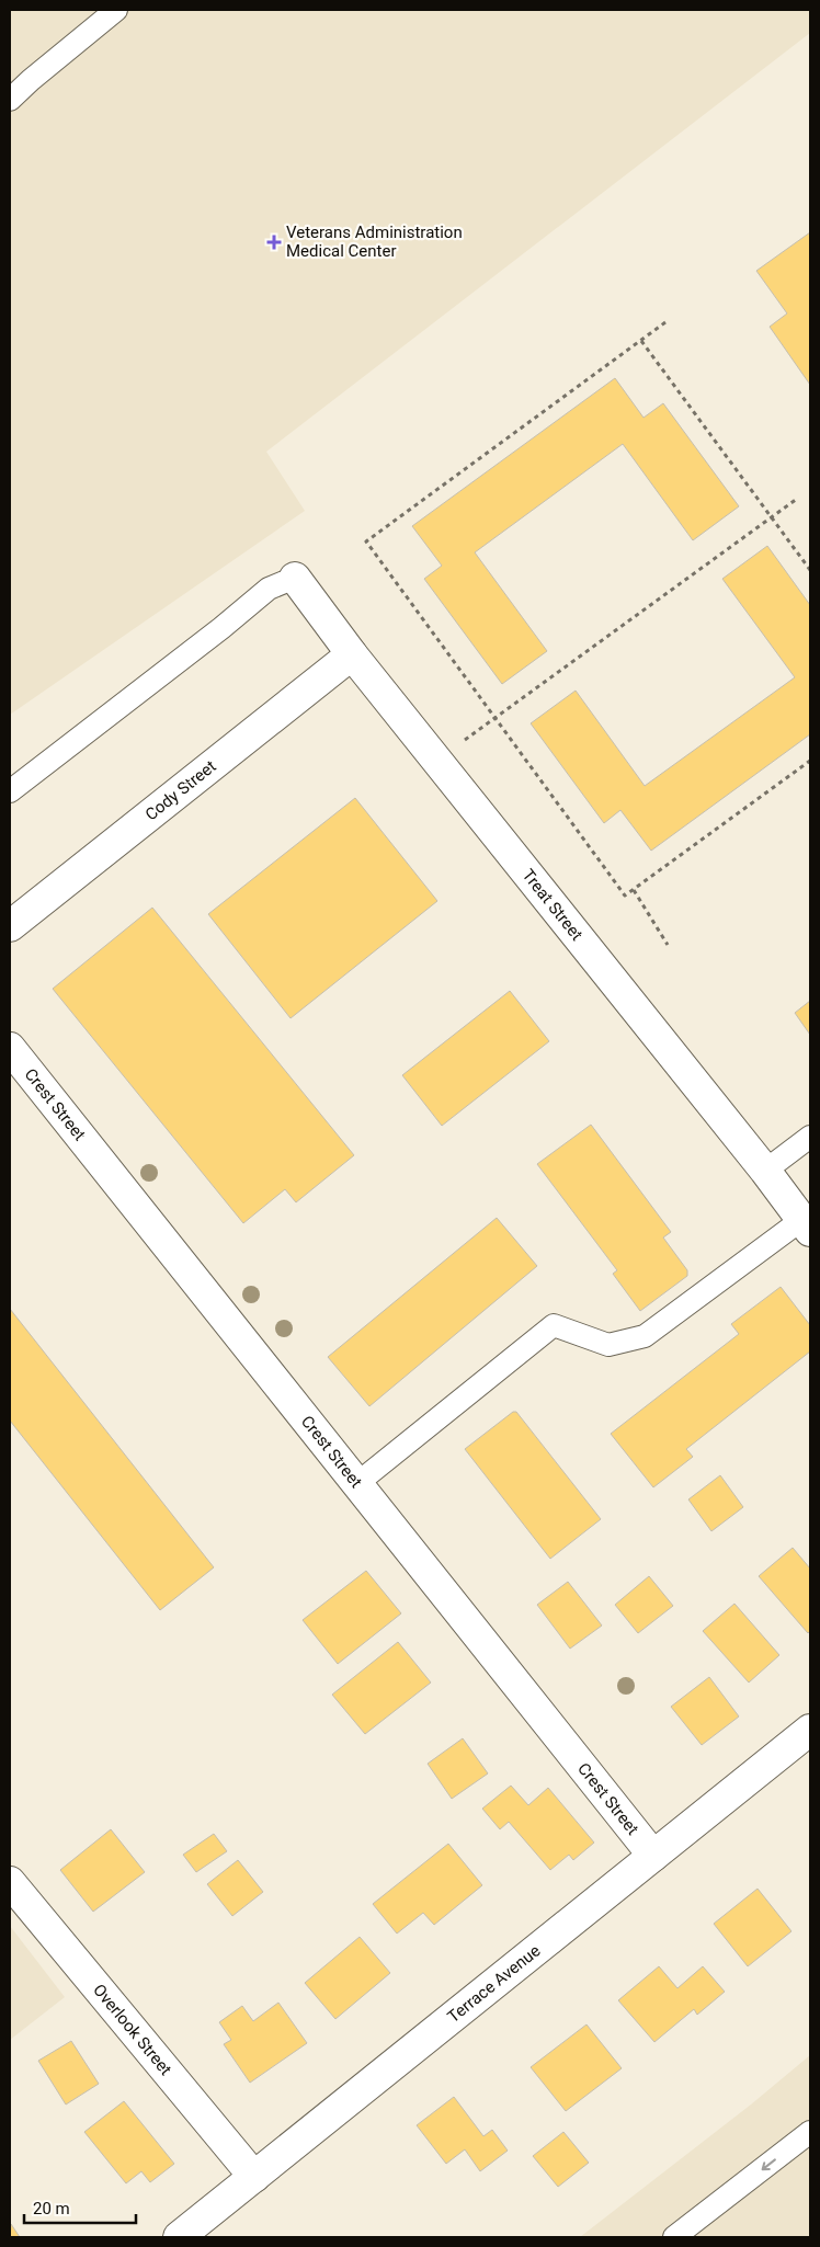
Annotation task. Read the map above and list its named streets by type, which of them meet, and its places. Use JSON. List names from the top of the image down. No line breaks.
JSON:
{"streets":{"street":["Cody Street","Treat Street","Crest Street","Terrace Avenue","Overlook Street"]},"crossings":[["Cody Street","Treat Street"],["Crest Street","Terrace Avenue"],["Terrace Avenue","Overlook Street"]],"places":{"health":["Veterans Administration Medical Center"]},"scale_bar":"20 m"}
